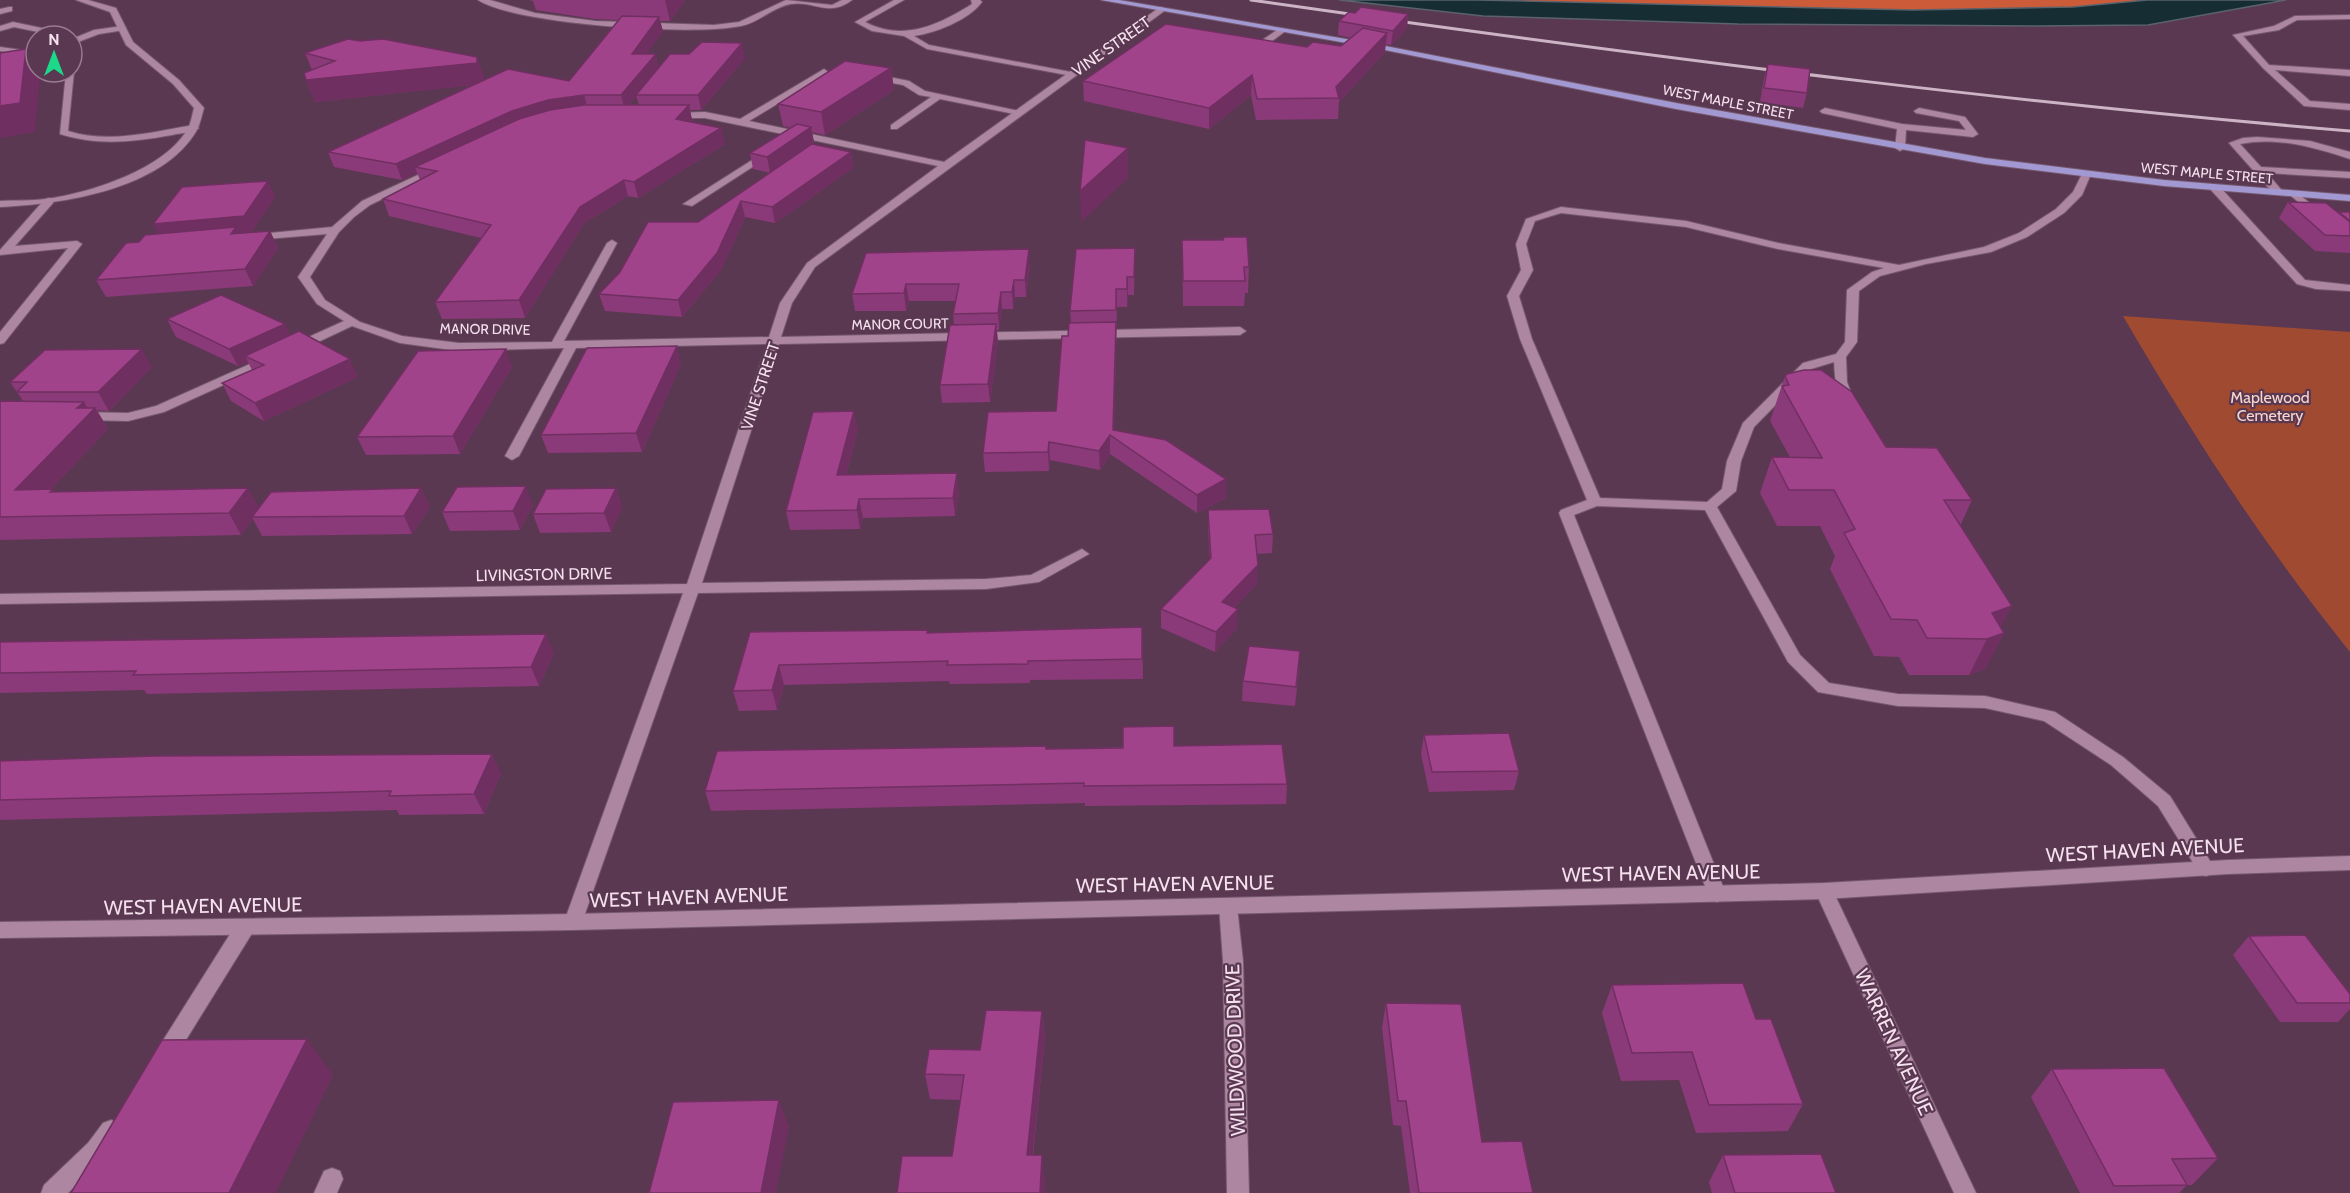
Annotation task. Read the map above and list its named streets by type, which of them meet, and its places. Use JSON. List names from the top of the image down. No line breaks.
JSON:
{"streets":{"main road":["WEST MAPLE STREET"],"street":["VINE STREET","MANOR COURT","MANOR DRIVE","LIVINGSTON DRIVE","WEST HAVEN AVENUE","WARREN AVENUE","WILDWOOD DRIVE"]},"crossings":[["VINE STREET","WEST MAPLE STREET"],["VINE STREET","MANOR COURT"],["VINE STREET","MANOR DRIVE"],["VINE STREET","LIVINGSTON DRIVE"],["VINE STREET","WEST HAVEN AVENUE"],["MANOR COURT","MANOR DRIVE"],["WEST HAVEN AVENUE","WARREN AVENUE"],["WEST HAVEN AVENUE","WILDWOOD DRIVE"]],"parks":["Maplewood Cemetery"],"north":"top"}
